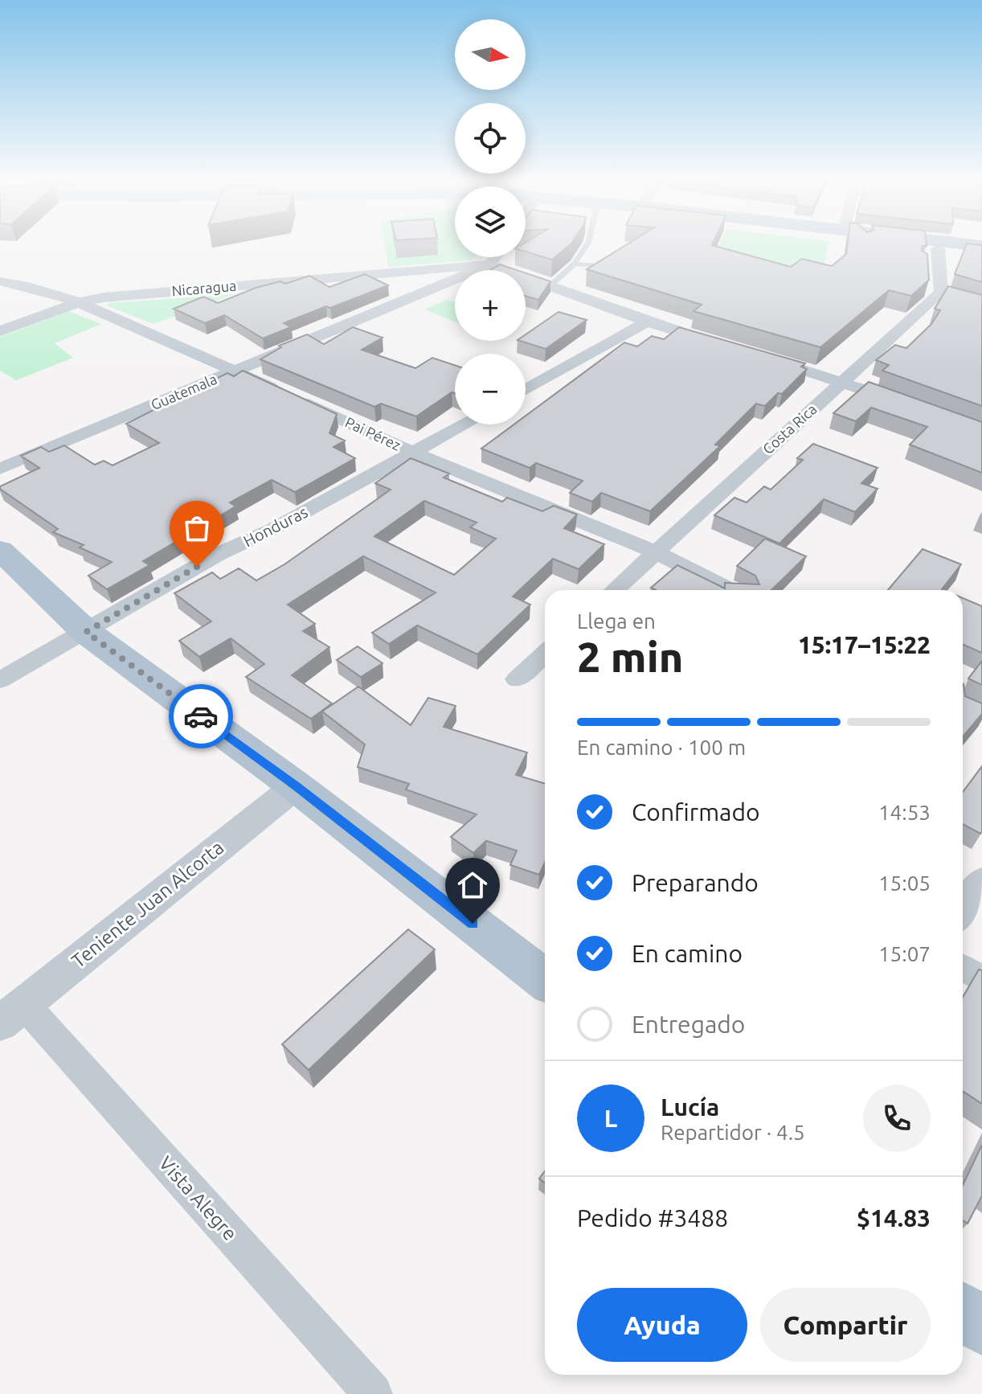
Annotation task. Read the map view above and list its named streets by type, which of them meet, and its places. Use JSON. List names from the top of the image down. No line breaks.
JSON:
{"streets":{"street":["Nicaragua","Guatemala","Costa Rica","Pai Pérez","Honduras","Teniente Juan Alcorta","Vista Alegre"]},"crossings":[["Nicaragua","Guatemala"],["Nicaragua","Pai Pérez"],["Guatemala","Pai Pérez"],["Costa Rica","Pai Pérez"],["Pai Pérez","Honduras"],["Teniente Juan Alcorta","Vista Alegre"]],"north":"right","page":{"map_buttons":["+","−"],"heading":["2 min","Llega en","15:17–15:22"],"panel":["Lucía","Repartidor · 4.5","Pedido #3488","$14.83"],"bar":"En camino · 100 m","list":[["Confirmado","14:53"],["Preparando","15:05"],["En camino","15:07"],"Entregado"],"round":"L","buttons":["Ayuda","Compartir"]}}
